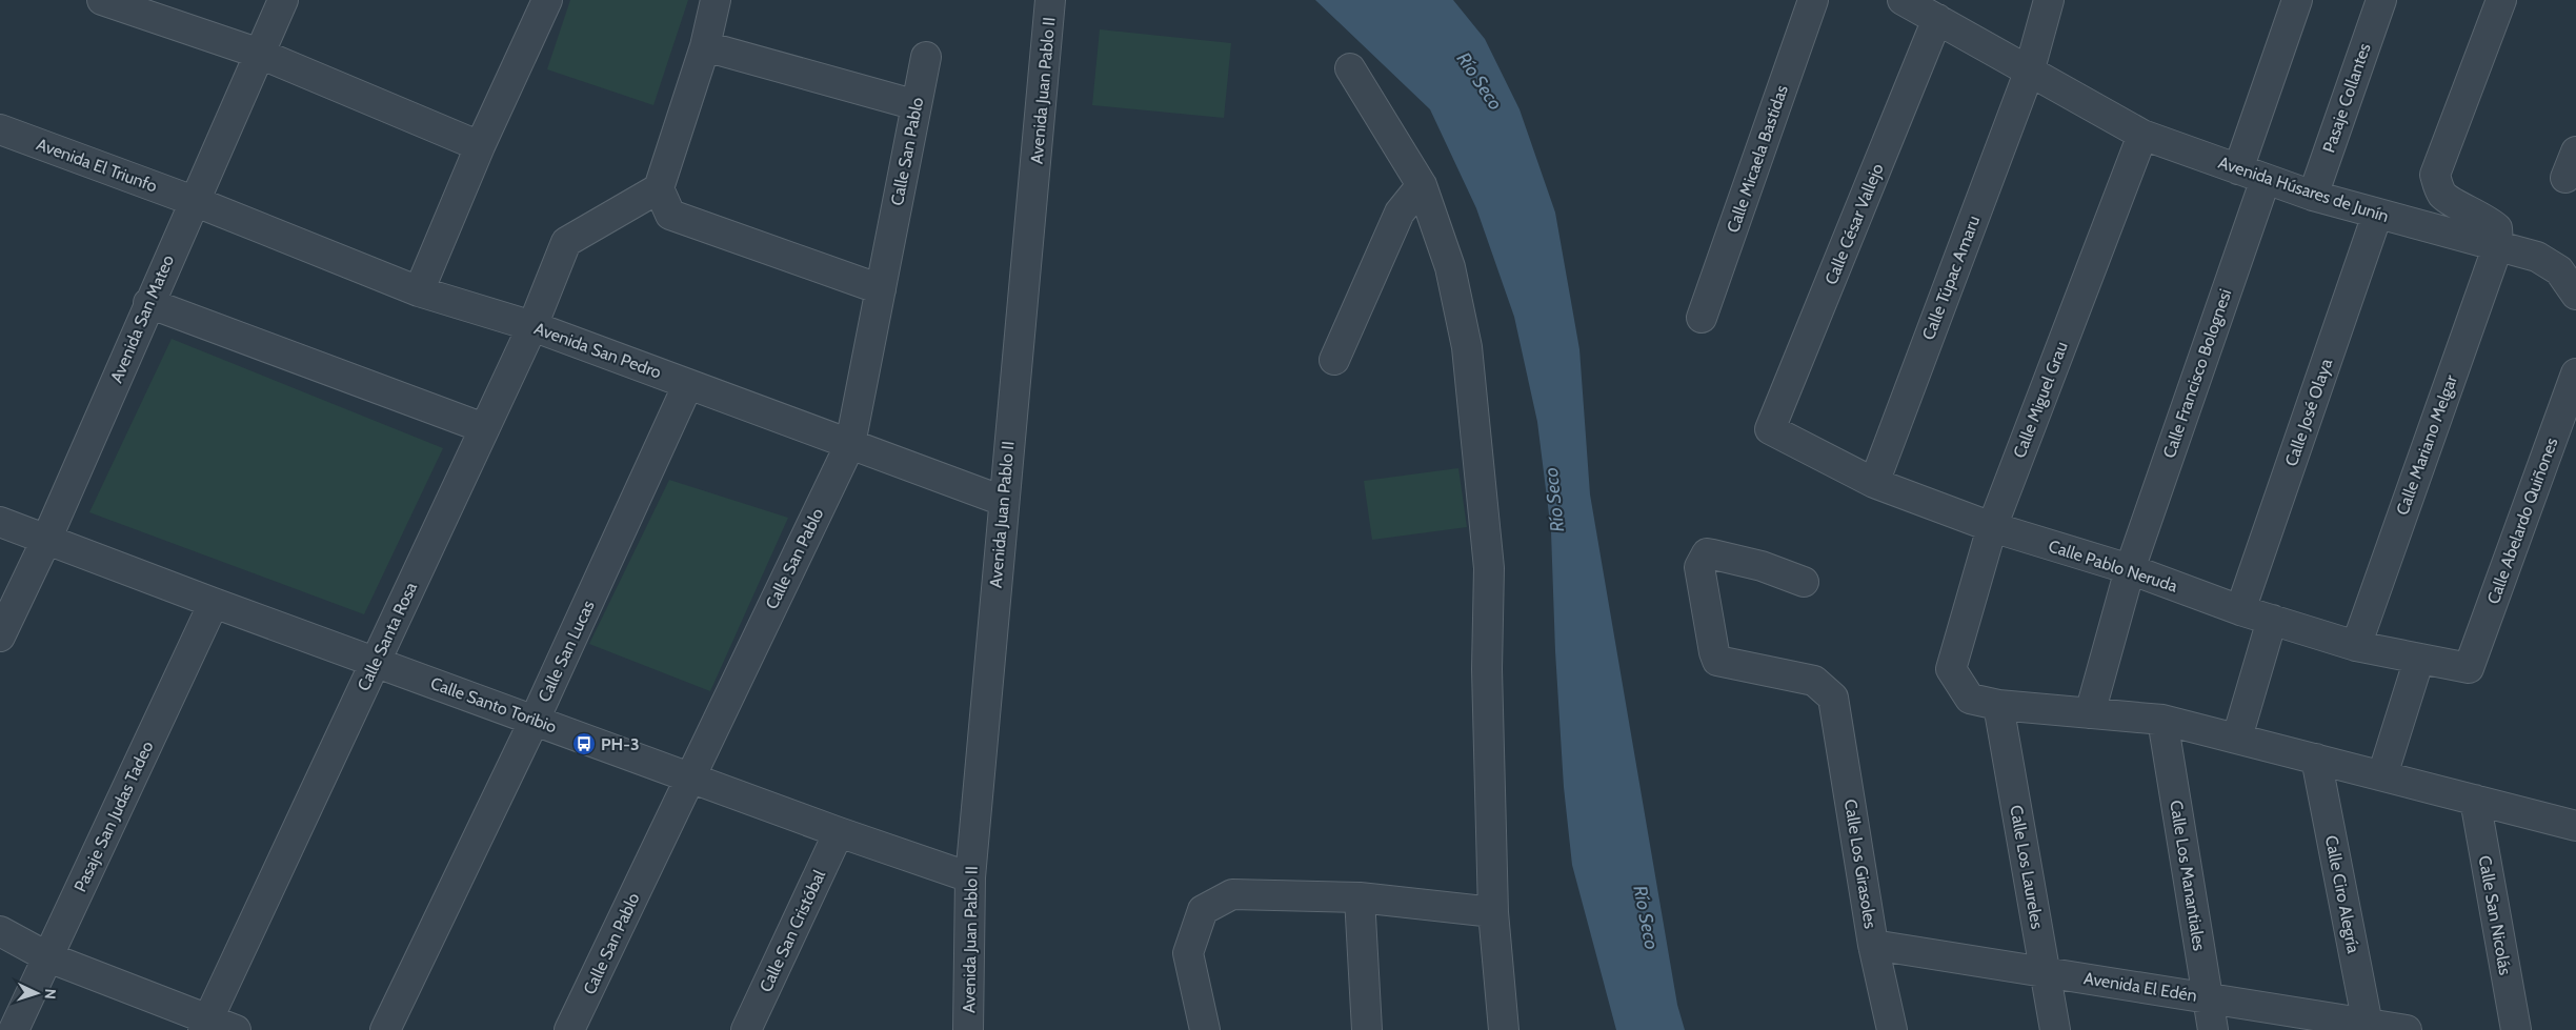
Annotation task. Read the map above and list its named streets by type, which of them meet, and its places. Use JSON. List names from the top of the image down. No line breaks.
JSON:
{"streets":{"street":["Avenida Juan Pablo II","Pasaje Collantes","Calle San Pablo","Calle Micaela Bastidas","Avenida El Triunfo","Avenida Húsares de Junín","Calle César Vallejo","Calle Túpac Amaru","Avenida San Mateo","Avenida San Pedro","Calle Francisco Bolognesi","Calle Miguel Grau","Calle José Olaya","Calle Mariano Melgar","Calle Abelardo Quiñones","Calle Pablo Neruda","Calle Santa Rosa","Calle San Lucas","Calle Santo Toribio","Pasaje San Judas Tadeo","Calle Los Girasoles","Calle Los Laureles","Calle Los Manantiales","Calle Ciro Alegría","Calle San Nicolás","Calle San Cristóbal","Avenida El Edén"]},"crossings":[["Avenida Juan Pablo II","Avenida San Pedro"],["Avenida Juan Pablo II","Calle Santo Toribio"],["Pasaje Collantes","Avenida Húsares de Junín"],["Calle San Pablo","Avenida San Pedro"],["Calle San Pablo","Calle Santo Toribio"],["Avenida El Triunfo","Avenida San Mateo"],["Avenida El Triunfo","Avenida San Pedro"],["Avenida Húsares de Junín","Calle César Vallejo"],["Avenida Húsares de Junín","Calle Túpac Amaru"],["Avenida Húsares de Junín","Calle Francisco Bolognesi"],["Avenida Húsares de Junín","Calle Miguel Grau"],["Avenida Húsares de Junín","Calle José Olaya"],["Avenida Húsares de Junín","Calle Mariano Melgar"],["Calle César Vallejo","Calle Pablo Neruda"],["Calle Túpac Amaru","Calle Pablo Neruda"],["Avenida San Mateo","Avenida San Pedro"],["Avenida San Mateo","Calle Santo Toribio"],["Avenida San Pedro","Calle Santa Rosa"],["Avenida San Pedro","Calle San Lucas"],["Calle Francisco Bolognesi","Calle Pablo Neruda"],["Calle Miguel Grau","Calle Pablo Neruda"],["Calle Miguel Grau","Calle Los Laureles"],["Calle José Olaya","Calle Pablo Neruda"],["Calle Mariano Melgar","Calle Pablo Neruda"],["Calle Abelardo Quiñones","Calle Pablo Neruda"],["Calle Santa Rosa","Calle Santo Toribio"],["Calle San Lucas","Calle Santo Toribio"],["Calle Santo Toribio","Pasaje San Judas Tadeo"],["Calle Santo Toribio","Calle San Cristóbal"],["Calle Los Girasoles","Avenida El Edén"],["Calle Los Laureles","Avenida El Edén"],["Calle Los Manantiales","Avenida El Edén"],["Calle Ciro Alegría","Avenida El Edén"]],"water":["Río Seco"],"places":{"bus stop":["PH-3"]},"north":"right"}
